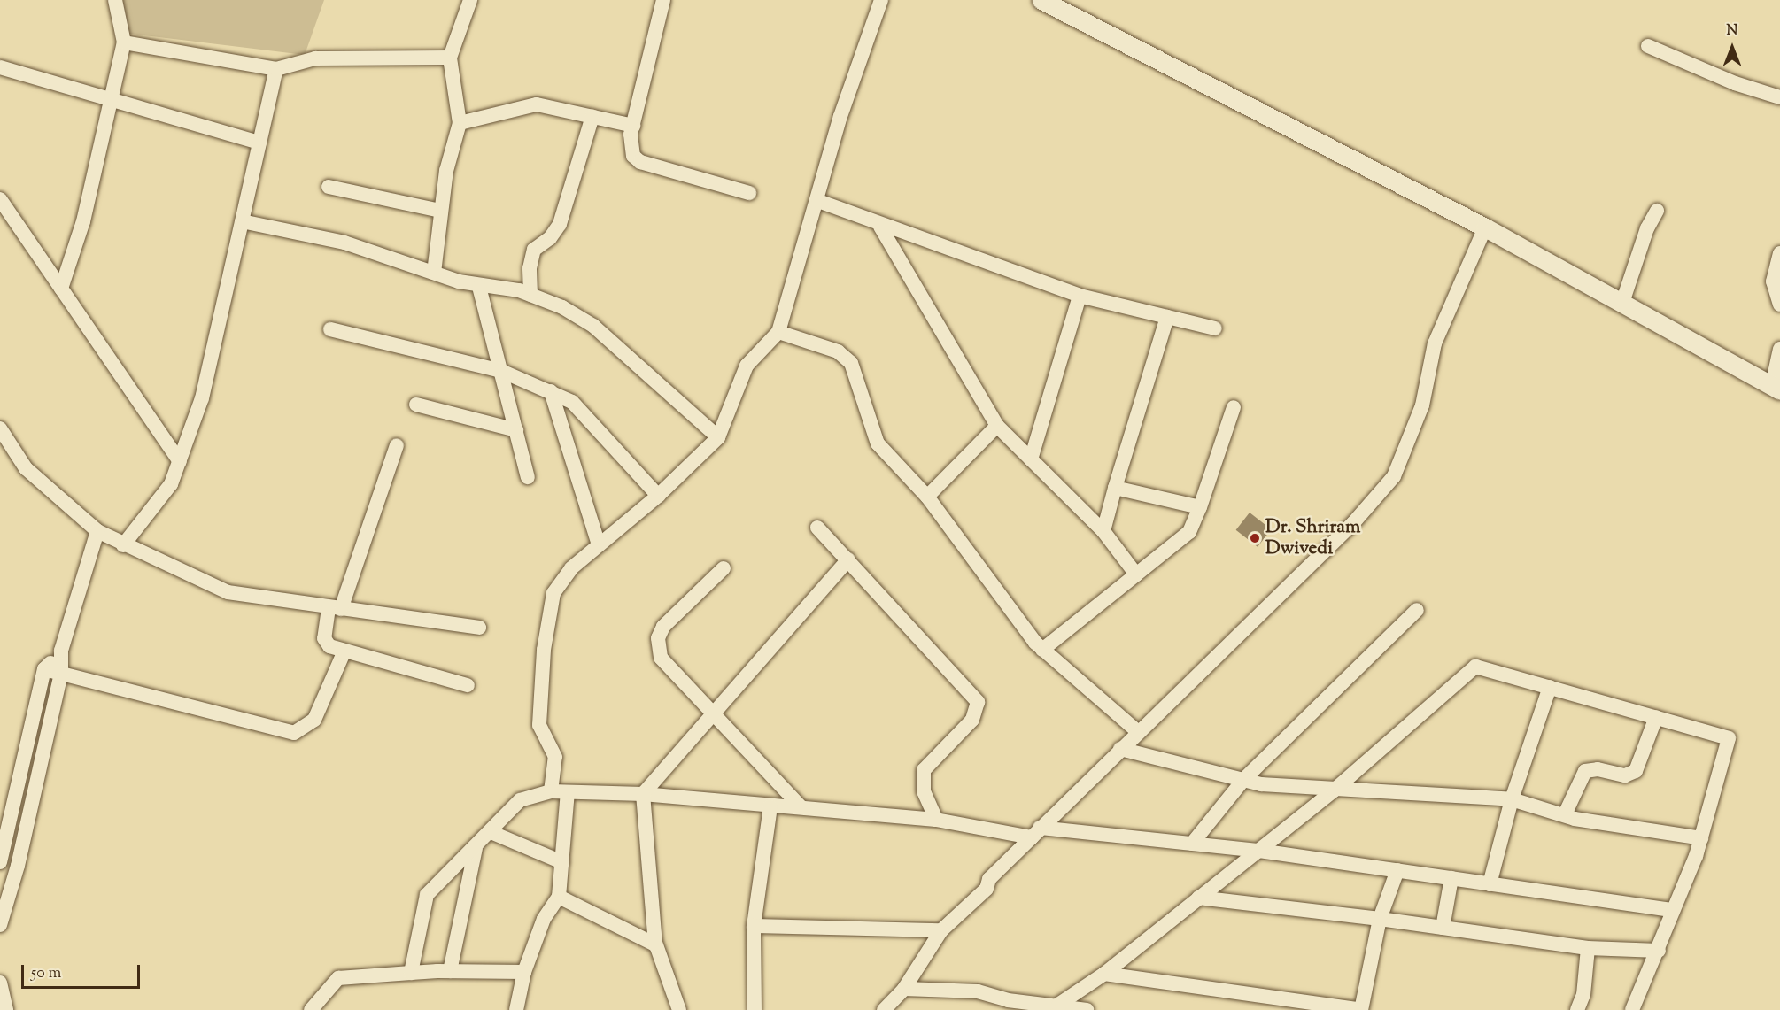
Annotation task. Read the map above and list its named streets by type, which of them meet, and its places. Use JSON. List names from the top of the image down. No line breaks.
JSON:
{"places":["Dr. Shriram Dwivedi"],"scale_bar":"50 m","north":"top"}
